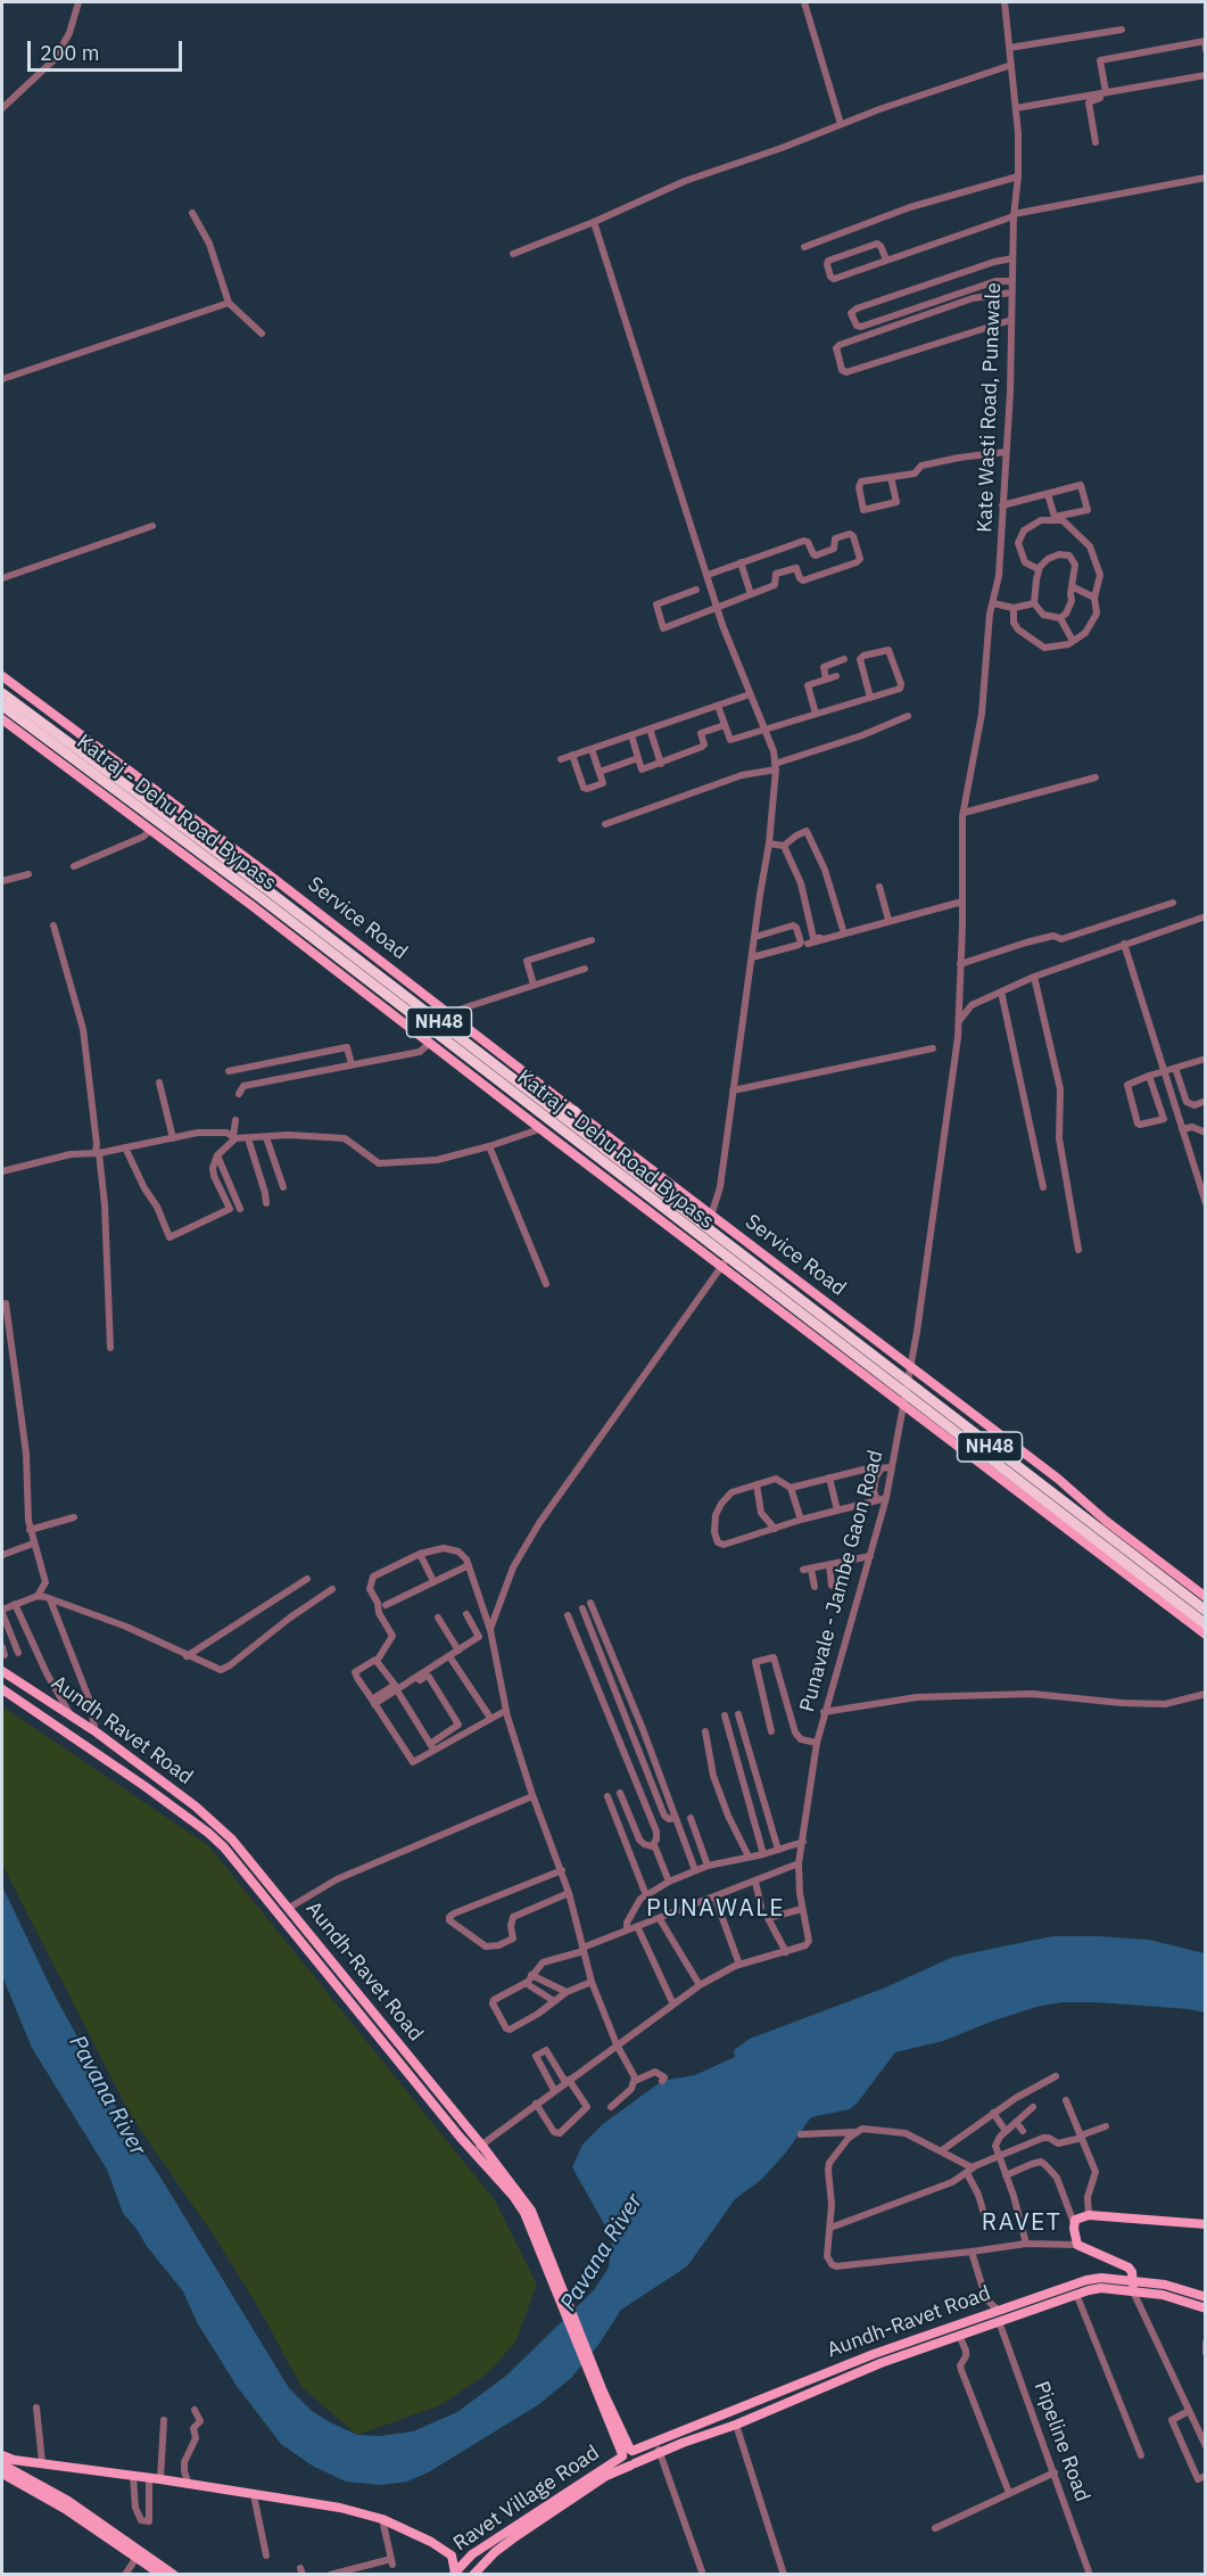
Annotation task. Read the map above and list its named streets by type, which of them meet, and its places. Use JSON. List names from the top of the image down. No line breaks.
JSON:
{"streets":{"highway":["Katraj - Dehu Road Bypass","NH48"],"main road":["Service Road","Aundh Ravet Road","Aundh-Ravet Road","Ravet Village Road"],"street":["Kate Wasti Road, Punawale","Punavale - Jambe Gaon Road","Pipeline Road"]},"crossings":[["Kate Wasti Road, Punawale","Punavale - Jambe Gaon Road"],["Katraj - Dehu Road Bypass","Punavale - Jambe Gaon Road"],["Service Road","Punavale - Jambe Gaon Road"],["Punavale - Jambe Gaon Road","Aundh-Ravet Road"],["Aundh Ravet Road","Aundh-Ravet Road"],["Aundh-Ravet Road","Pipeline Road"],["Aundh-Ravet Road","Ravet Village Road"]],"districts":["PUNAWALE","RAVET"],"water":["Pavana River"],"scale_bar":"200 m"}
